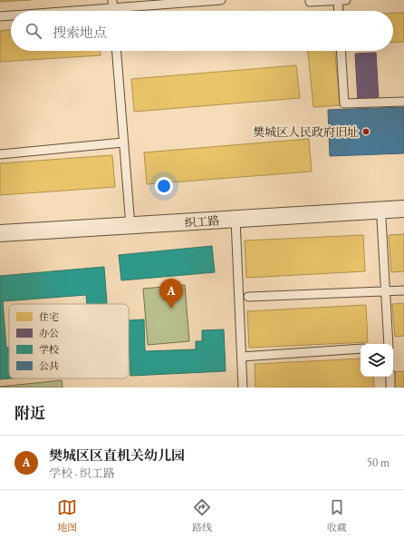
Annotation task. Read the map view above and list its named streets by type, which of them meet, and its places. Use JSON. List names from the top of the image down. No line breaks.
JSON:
{"streets":{"street":["织工路"]},"places":["樊城区人民政府旧址"],"legend":["住宅","办公","学校","公共"],"page":{"search":"搜索地点","pins":"A","heading":"附近","list":[{"mark":"A","name":"樊城区区直机关幼儿园","note":"学校 · 织工路","value":"50 m"}],"nav":["地图","路线","收藏"]}}
